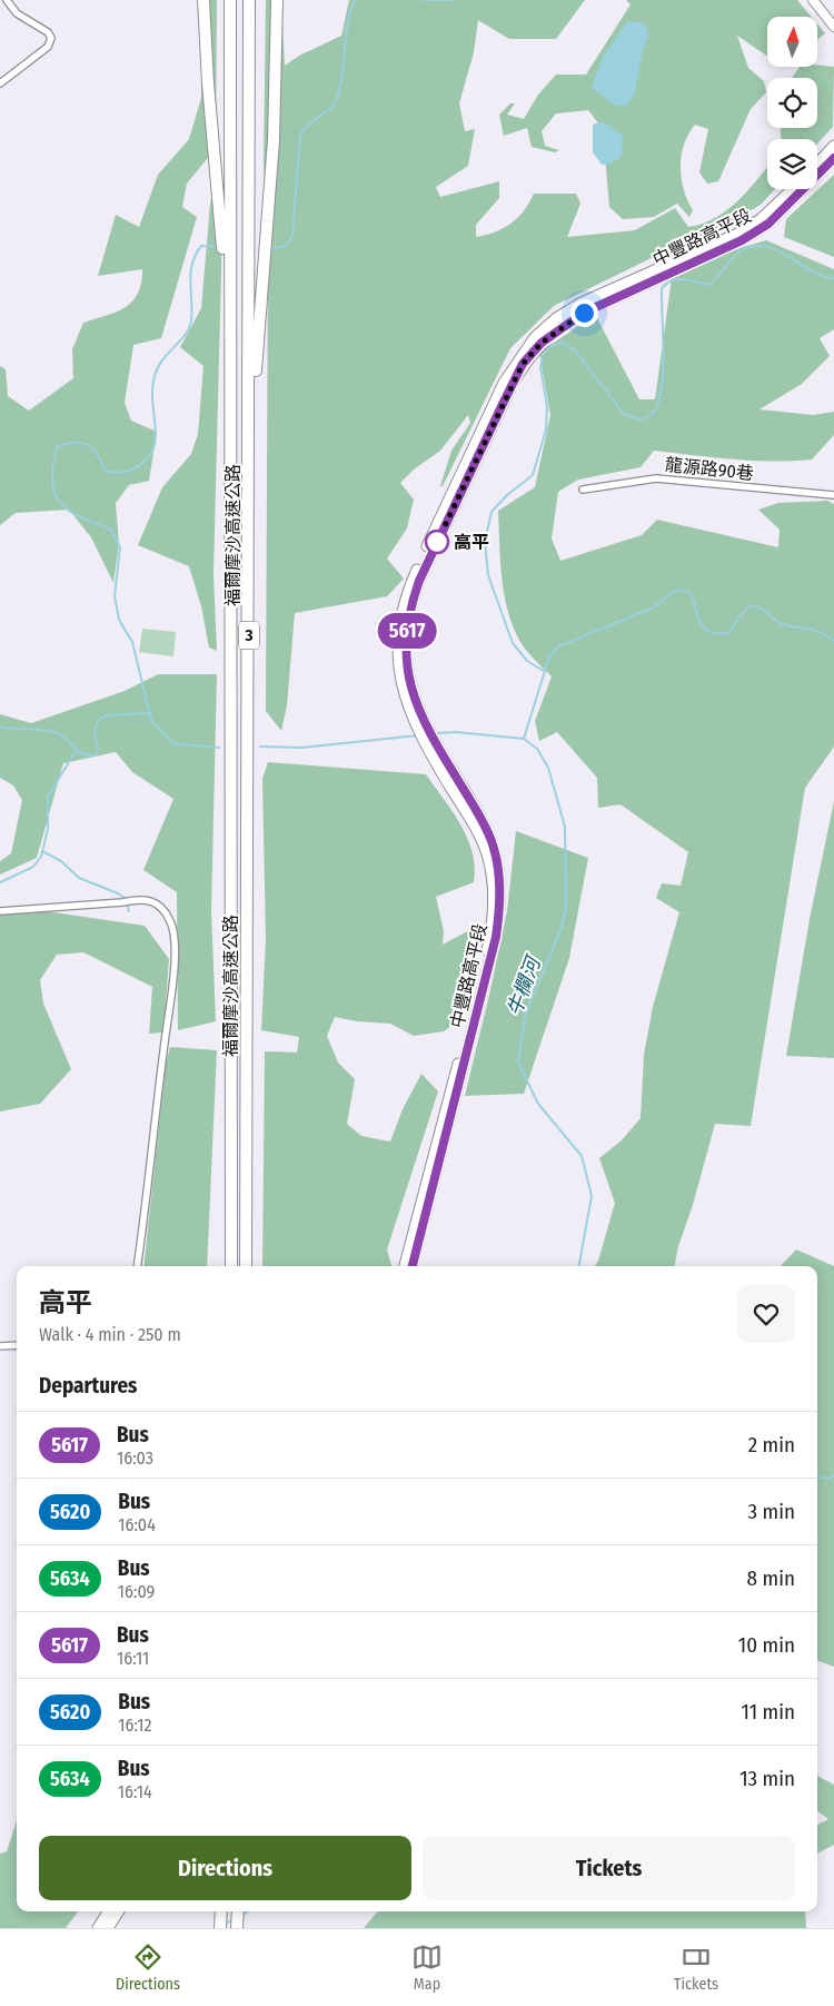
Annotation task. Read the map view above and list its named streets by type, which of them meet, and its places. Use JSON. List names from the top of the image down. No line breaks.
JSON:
{"streets":{"highway":["福爾摩沙高速公路","3"],"main road":["中豐路高平段"],"street":["龍源路90巷"]},"water":["牛欄河"],"places":["高平"],"lines":["bus line 5617"],"north":"top","page":{"on_map":"5617","heading":[["高平","Walk · 4 min · 250 m"],"Departures"],"list":[{"mark":"5617","name":"Bus","note":"16:03","value":"2 min"},{"mark":"5620","name":"Bus","note":"16:04","value":"3 min"},{"mark":"5634","name":"Bus","note":"16:09","value":"8 min"},{"mark":"5617","name":"Bus","note":"16:11","value":"10 min"},{"mark":"5620","name":"Bus","note":"16:12","value":"11 min"},{"mark":"5634","name":"Bus","note":"16:14","value":"13 min"}],"buttons":["Directions","Tickets"],"tabs":["Directions","Map","Tickets"]}}
